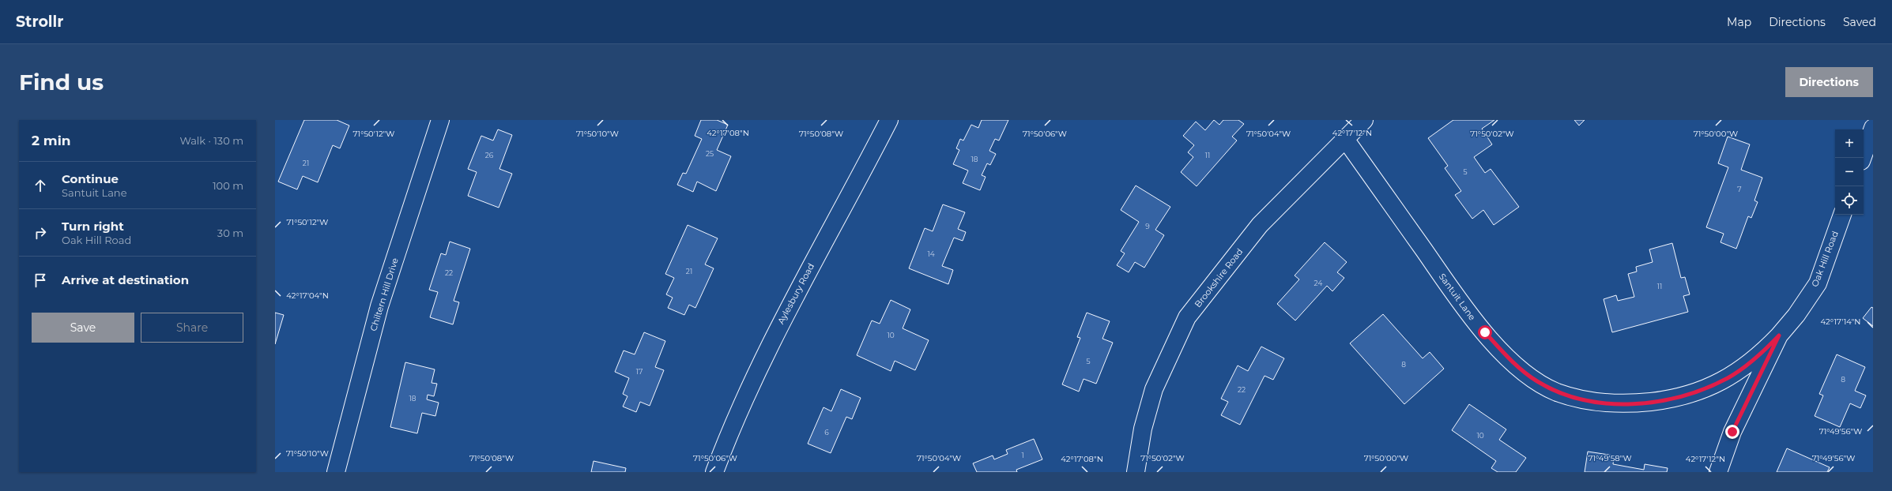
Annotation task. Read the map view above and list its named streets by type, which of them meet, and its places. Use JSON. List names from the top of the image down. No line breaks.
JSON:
{"streets":{"street":["Oak Hill Road","Brookshire Road","Aylesbury Road","Chiltern Hill Drive","Santuit Lane"]},"crossings":[["Oak Hill Road","Santuit Lane"],["Brookshire Road","Santuit Lane"]],"house_numbers":["25","26","11","18","21","5","7","9","14","21","22","24","11","10","5","8","17","8","22","18","6","10","1"],"page":{"header":"Strollr","nav":["Map","Directions","Saved"],"buttons":["Directions",["Save","Share"]],"title":"Find us","heading":["2 min","Walk · 130 m"],"map_buttons":["+","−"],"list":[["Continue","Santuit Lane","100 m"],["Turn right","Oak Hill Road","30 m"],"Arrive at destination"]},"coordinates":["42°17'08\"N","42°17'12\"N","71°50'12\"W","71°50'10\"W","71°50'08\"W","71°50'06\"W","71°50'04\"W","71°50'02\"W","71°50'00\"W","42°17'04\"N","42°17'14\"N","71°49'56\"W","71°49'58\"W"]}
